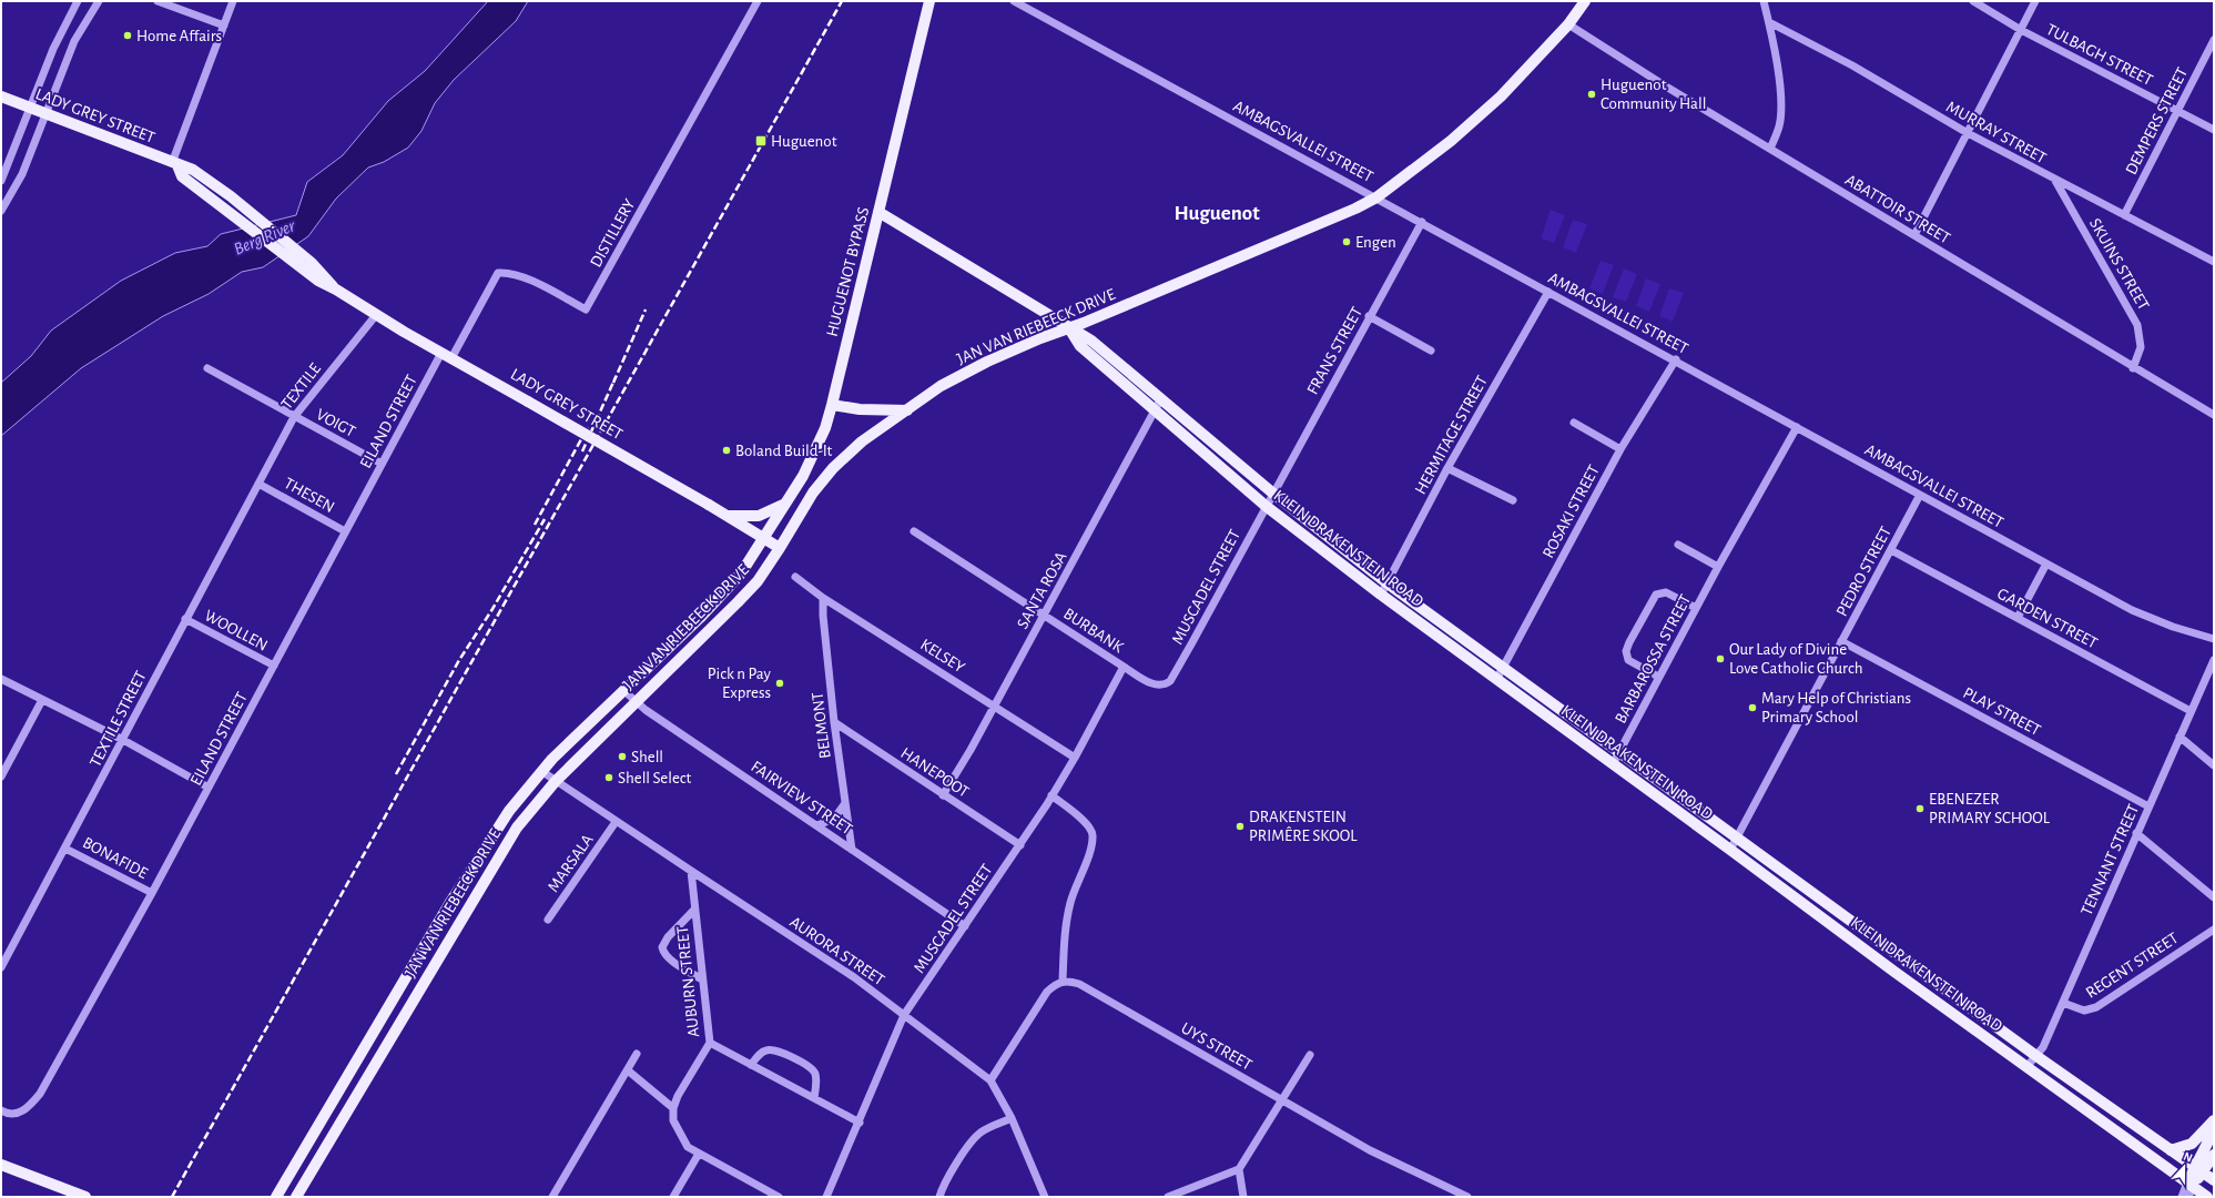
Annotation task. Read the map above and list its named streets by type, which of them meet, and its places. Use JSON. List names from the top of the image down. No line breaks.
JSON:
{"streets":{"main road":["LADY GREY STREET","HUGUENOT BYPASS","JAN VAN RIEBEECK DRIVE","KLEIN DRAKENSTEIN ROAD"],"street":["TULBAGH STREET","DEMPERS STREET","MURRAY STREET","AMBAGSVALLEI STREET","ABATTOIR STREET","DISTILLERY","SKUINS STREET","FRANS STREET","TEXTILE","EILAND STREET","VOIGT","HERMITAGE STREET","THESEN","ROSAKI STREET","PEDRO STREET","MUSCADEL STREET","SANTA ROSA","GARDEN STREET","WOOLLEN","BURBANK","KELSEY","BARBAROSSA STREET","PLAY STREET","TEXTILE STREET","BELMONT","HANEPOOT","FAIRVIEW STREET","BONAFIDE","TENNANT STREET","MARSALA","AURORA STREET","REGENT STREET","AUBURN STREET","UYS STREET"]},"crossings":[["TULBAGH STREET","DEMPERS STREET"],["LADY GREY STREET","DISTILLERY"],["LADY GREY STREET","HUGUENOT BYPASS"],["LADY GREY STREET","JAN VAN RIEBEECK DRIVE"],["LADY GREY STREET","TEXTILE"],["LADY GREY STREET","EILAND STREET"],["DEMPERS STREET","MURRAY STREET"],["MURRAY STREET","SKUINS STREET"],["AMBAGSVALLEI STREET","JAN VAN RIEBEECK DRIVE"],["AMBAGSVALLEI STREET","FRANS STREET"],["AMBAGSVALLEI STREET","HERMITAGE STREET"],["AMBAGSVALLEI STREET","ROSAKI STREET"],["AMBAGSVALLEI STREET","PEDRO STREET"],["AMBAGSVALLEI STREET","BARBAROSSA STREET"],["ABATTOIR STREET","SKUINS STREET"],["ABATTOIR STREET","JAN VAN RIEBEECK DRIVE"],["DISTILLERY","EILAND STREET"],["HUGUENOT BYPASS","JAN VAN RIEBEECK DRIVE"],["HUGUENOT BYPASS","KLEIN DRAKENSTEIN ROAD"],["JAN VAN RIEBEECK DRIVE","KLEIN DRAKENSTEIN ROAD"],["JAN VAN RIEBEECK DRIVE","FAIRVIEW STREET"],["JAN VAN RIEBEECK DRIVE","AURORA STREET"],["FRANS STREET","KLEIN DRAKENSTEIN ROAD"],["FRANS STREET","MUSCADEL STREET"],["TEXTILE","VOIGT"],["TEXTILE","THESEN"],["TEXTILE","TEXTILE STREET"],["EILAND STREET","VOIGT"],["EILAND STREET","THESEN"],["EILAND STREET","WOOLLEN"],["EILAND STREET","BONAFIDE"],["HERMITAGE STREET","KLEIN DRAKENSTEIN ROAD"],["THESEN","TEXTILE STREET"],["ROSAKI STREET","KLEIN DRAKENSTEIN ROAD"],["KLEIN DRAKENSTEIN ROAD","PEDRO STREET"],["KLEIN DRAKENSTEIN ROAD","MUSCADEL STREET"],["KLEIN DRAKENSTEIN ROAD","SANTA ROSA"],["KLEIN DRAKENSTEIN ROAD","BARBAROSSA STREET"],["KLEIN DRAKENSTEIN ROAD","TENNANT STREET"],["PEDRO STREET","GARDEN STREET"],["PEDRO STREET","PLAY STREET"],["MUSCADEL STREET","BURBANK"],["MUSCADEL STREET","KELSEY"],["MUSCADEL STREET","HANEPOOT"],["MUSCADEL STREET","FAIRVIEW STREET"],["MUSCADEL STREET","AURORA STREET"],["SANTA ROSA","BURBANK"],["SANTA ROSA","KELSEY"],["SANTA ROSA","HANEPOOT"],["GARDEN STREET","TENNANT STREET"],["WOOLLEN","TEXTILE STREET"],["KELSEY","BELMONT"],["PLAY STREET","TENNANT STREET"],["TEXTILE STREET","BONAFIDE"],["BELMONT","HANEPOOT"],["BELMONT","FAIRVIEW STREET"],["TENNANT STREET","REGENT STREET"],["MARSALA","AURORA STREET"],["AURORA STREET","AUBURN STREET"]],"districts":["Huguenot"],"water":["Berg River"],"places":{"other":["Home Affairs","Huguenot Community Hall","Engen","Boland Build-It","Our Lady of Divine Love Catholic Church","Pick n Pay Express","Mary Help of Christians Primary School","Shell","Shell Select","EBENEZER PRIMARY SCHOOL","DRAKENSTEIN PRIMÊRE SKOOL"],"transit":["Huguenot"]},"north":"top"}
